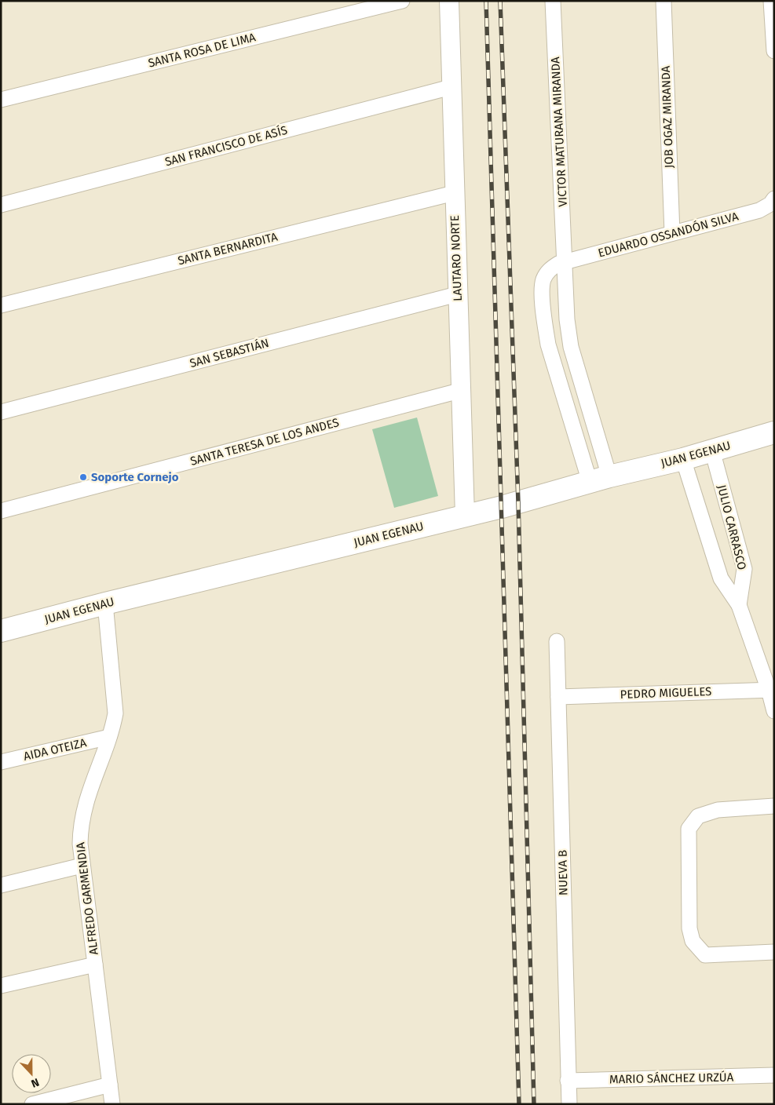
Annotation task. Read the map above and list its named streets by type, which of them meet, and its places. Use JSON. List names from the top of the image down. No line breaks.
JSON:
{"streets":{"main road":["JUAN EGENAU"],"street":["SANTA ROSA DE LIMA","JOB OGAZ MIRANDA","VICTOR MATURANA MIRANDA","SAN FRANCISCO DE ASÍS","EDUARDO OSSANDÓN SILVA","SANTA BERNARDITA","LAUTARO NORTE","SAN SEBASTIÁN","SANTA TERESA DE LOS ANDES","JULIO CARRASCO","PEDRO MIGUELES","AIDA OTEIZA","NUEVA B","ALFREDO GARMENDIA","MARIO SÁNCHEZ URZÚA"]},"crossings":[["JOB OGAZ MIRANDA","EDUARDO OSSANDÓN SILVA"],["VICTOR MATURANA MIRANDA","EDUARDO OSSANDÓN SILVA"],["VICTOR MATURANA MIRANDA","JUAN EGENAU"],["SAN FRANCISCO DE ASÍS","LAUTARO NORTE"],["SANTA BERNARDITA","LAUTARO NORTE"],["LAUTARO NORTE","SAN SEBASTIÁN"],["LAUTARO NORTE","SANTA TERESA DE LOS ANDES"],["LAUTARO NORTE","JUAN EGENAU"],["JUAN EGENAU","JULIO CARRASCO"],["JUAN EGENAU","ALFREDO GARMENDIA"],["JULIO CARRASCO","PEDRO MIGUELES"],["PEDRO MIGUELES","NUEVA B"],["AIDA OTEIZA","ALFREDO GARMENDIA"],["NUEVA B","MARIO SÁNCHEZ URZÚA"]],"places":["Soporte Cornejo"],"north":"bottom"}
